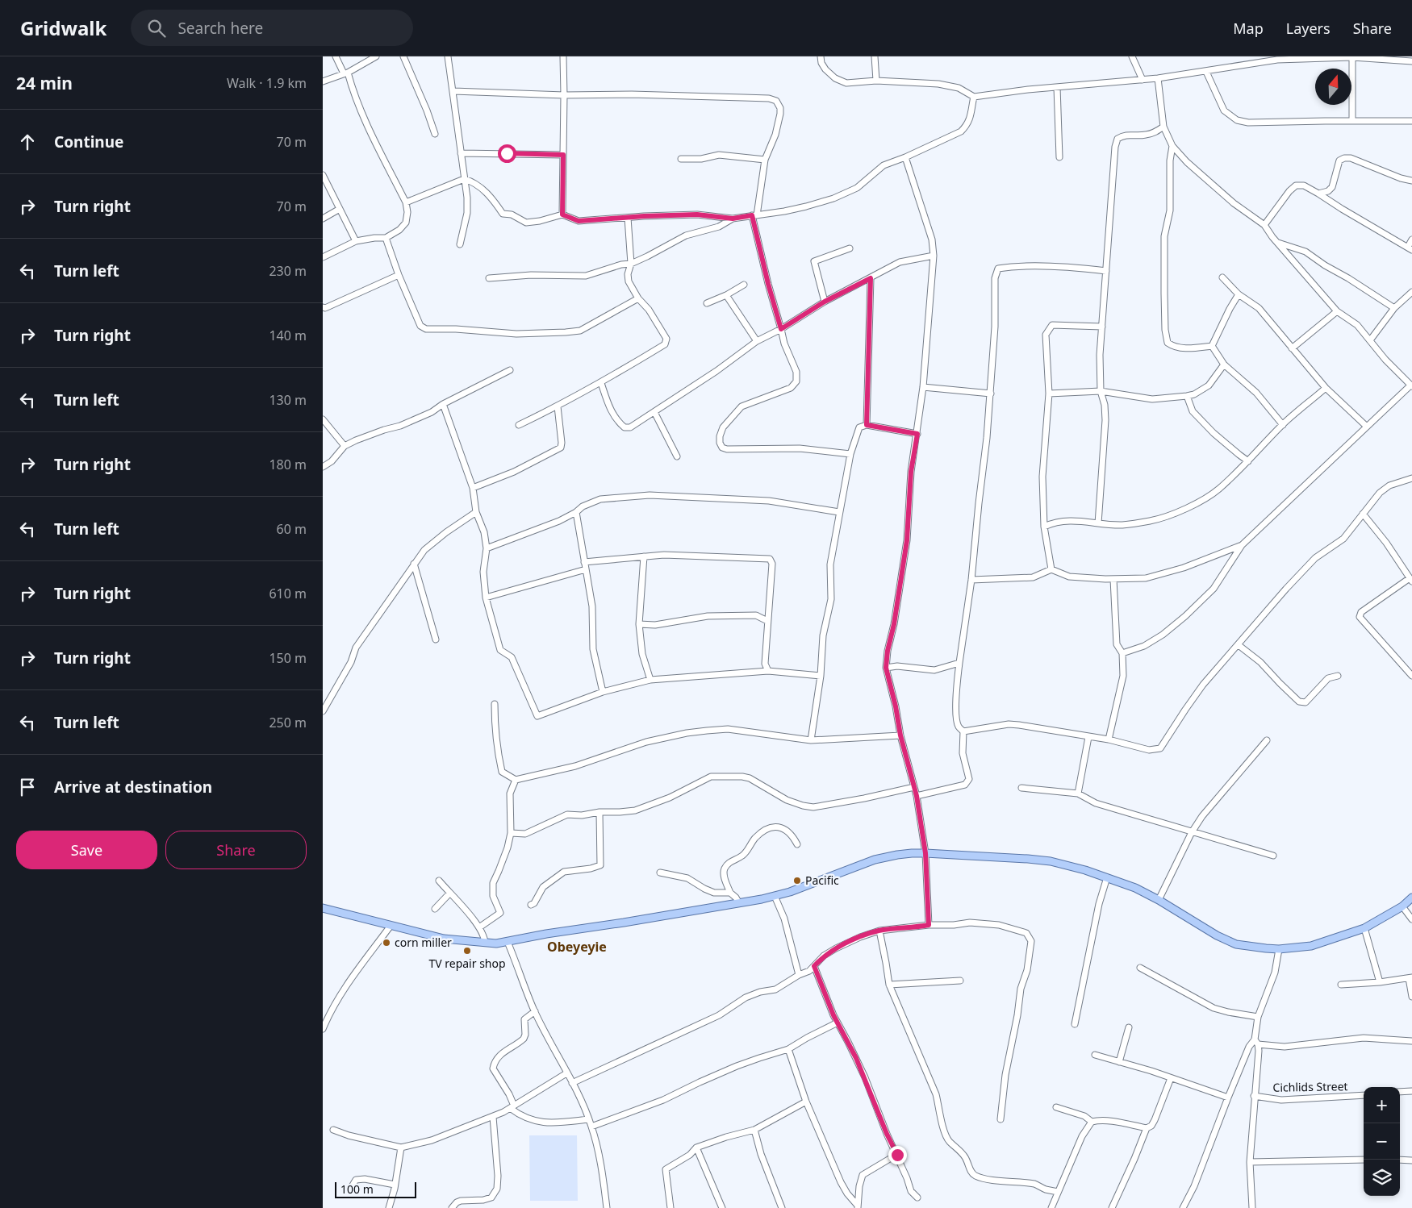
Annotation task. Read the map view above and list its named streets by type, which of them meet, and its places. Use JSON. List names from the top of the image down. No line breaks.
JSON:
{"streets":{"street":["Cichlids Street"]},"districts":["Obeyeyie"],"places":["Pacific","corn miller","TV repair shop"],"scale_bar":"100 m","north":"top","page":{"header":"Gridwalk","search":"Search here","nav":["Map","Layers","Share"],"heading":["24 min","Walk · 1.9 km"],"list":[["Continue","70 m"],["Turn right","70 m"],["Turn left","230 m"],["Turn right","140 m"],["Turn left","130 m"],["Turn right","180 m"],["Turn left","60 m"],["Turn right","610 m"],["Turn right","150 m"],["Turn left","250 m"],"Arrive at destination"],"buttons":["Save","Share"],"map_buttons":["+","−"],"scale":"100 m"}}
